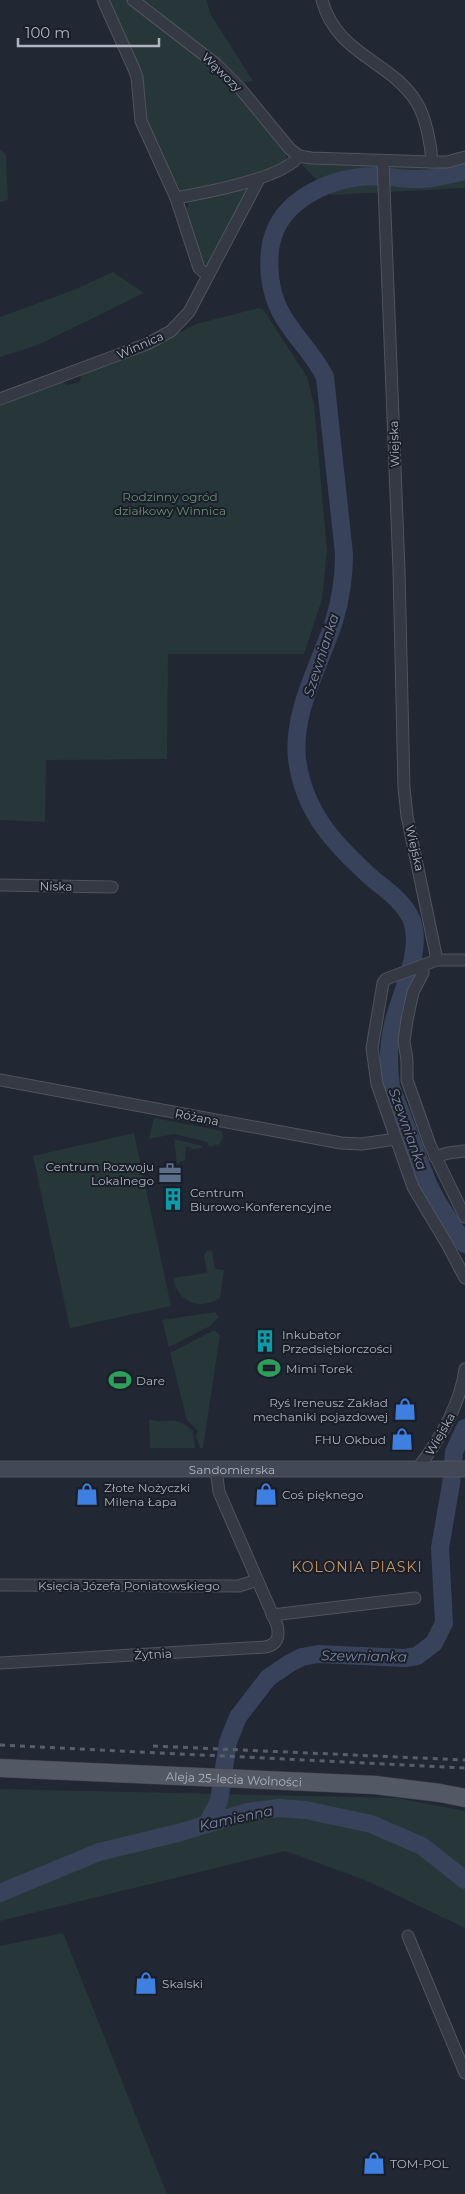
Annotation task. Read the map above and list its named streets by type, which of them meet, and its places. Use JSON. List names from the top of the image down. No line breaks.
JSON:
{"streets":{"main road":["Aleja 25-lecia Wolności"],"street":["Wąwozy","Winnica","Wiejska","Niska","Różana","Sandomierska","Księcia Józefa Poniatowskiego","Żytnia"]},"crossings":[["Wiejska","Sandomierska"]],"districts":["KOLONIA PIASKI"],"water":["Szewnianka","Kamienna"],"parks":["Rodzinny ogród działkowy Winnica"],"places":{"office":["Centrum Rozwoju Lokalnego"],"building":["Centrum Biurowo-Konferencyjne","Inkubator Przedsiębiorczości"],"sports":["Mimi Torek","Dare"],"shop":["Ryś Ireneusz Zakład mechaniki pojazdowej","FHU Okbud","Złote Nożyczki Milena Łapa","Coś pięknego","Skalski","TOM-POL"]},"scale_bar":"100 m"}
